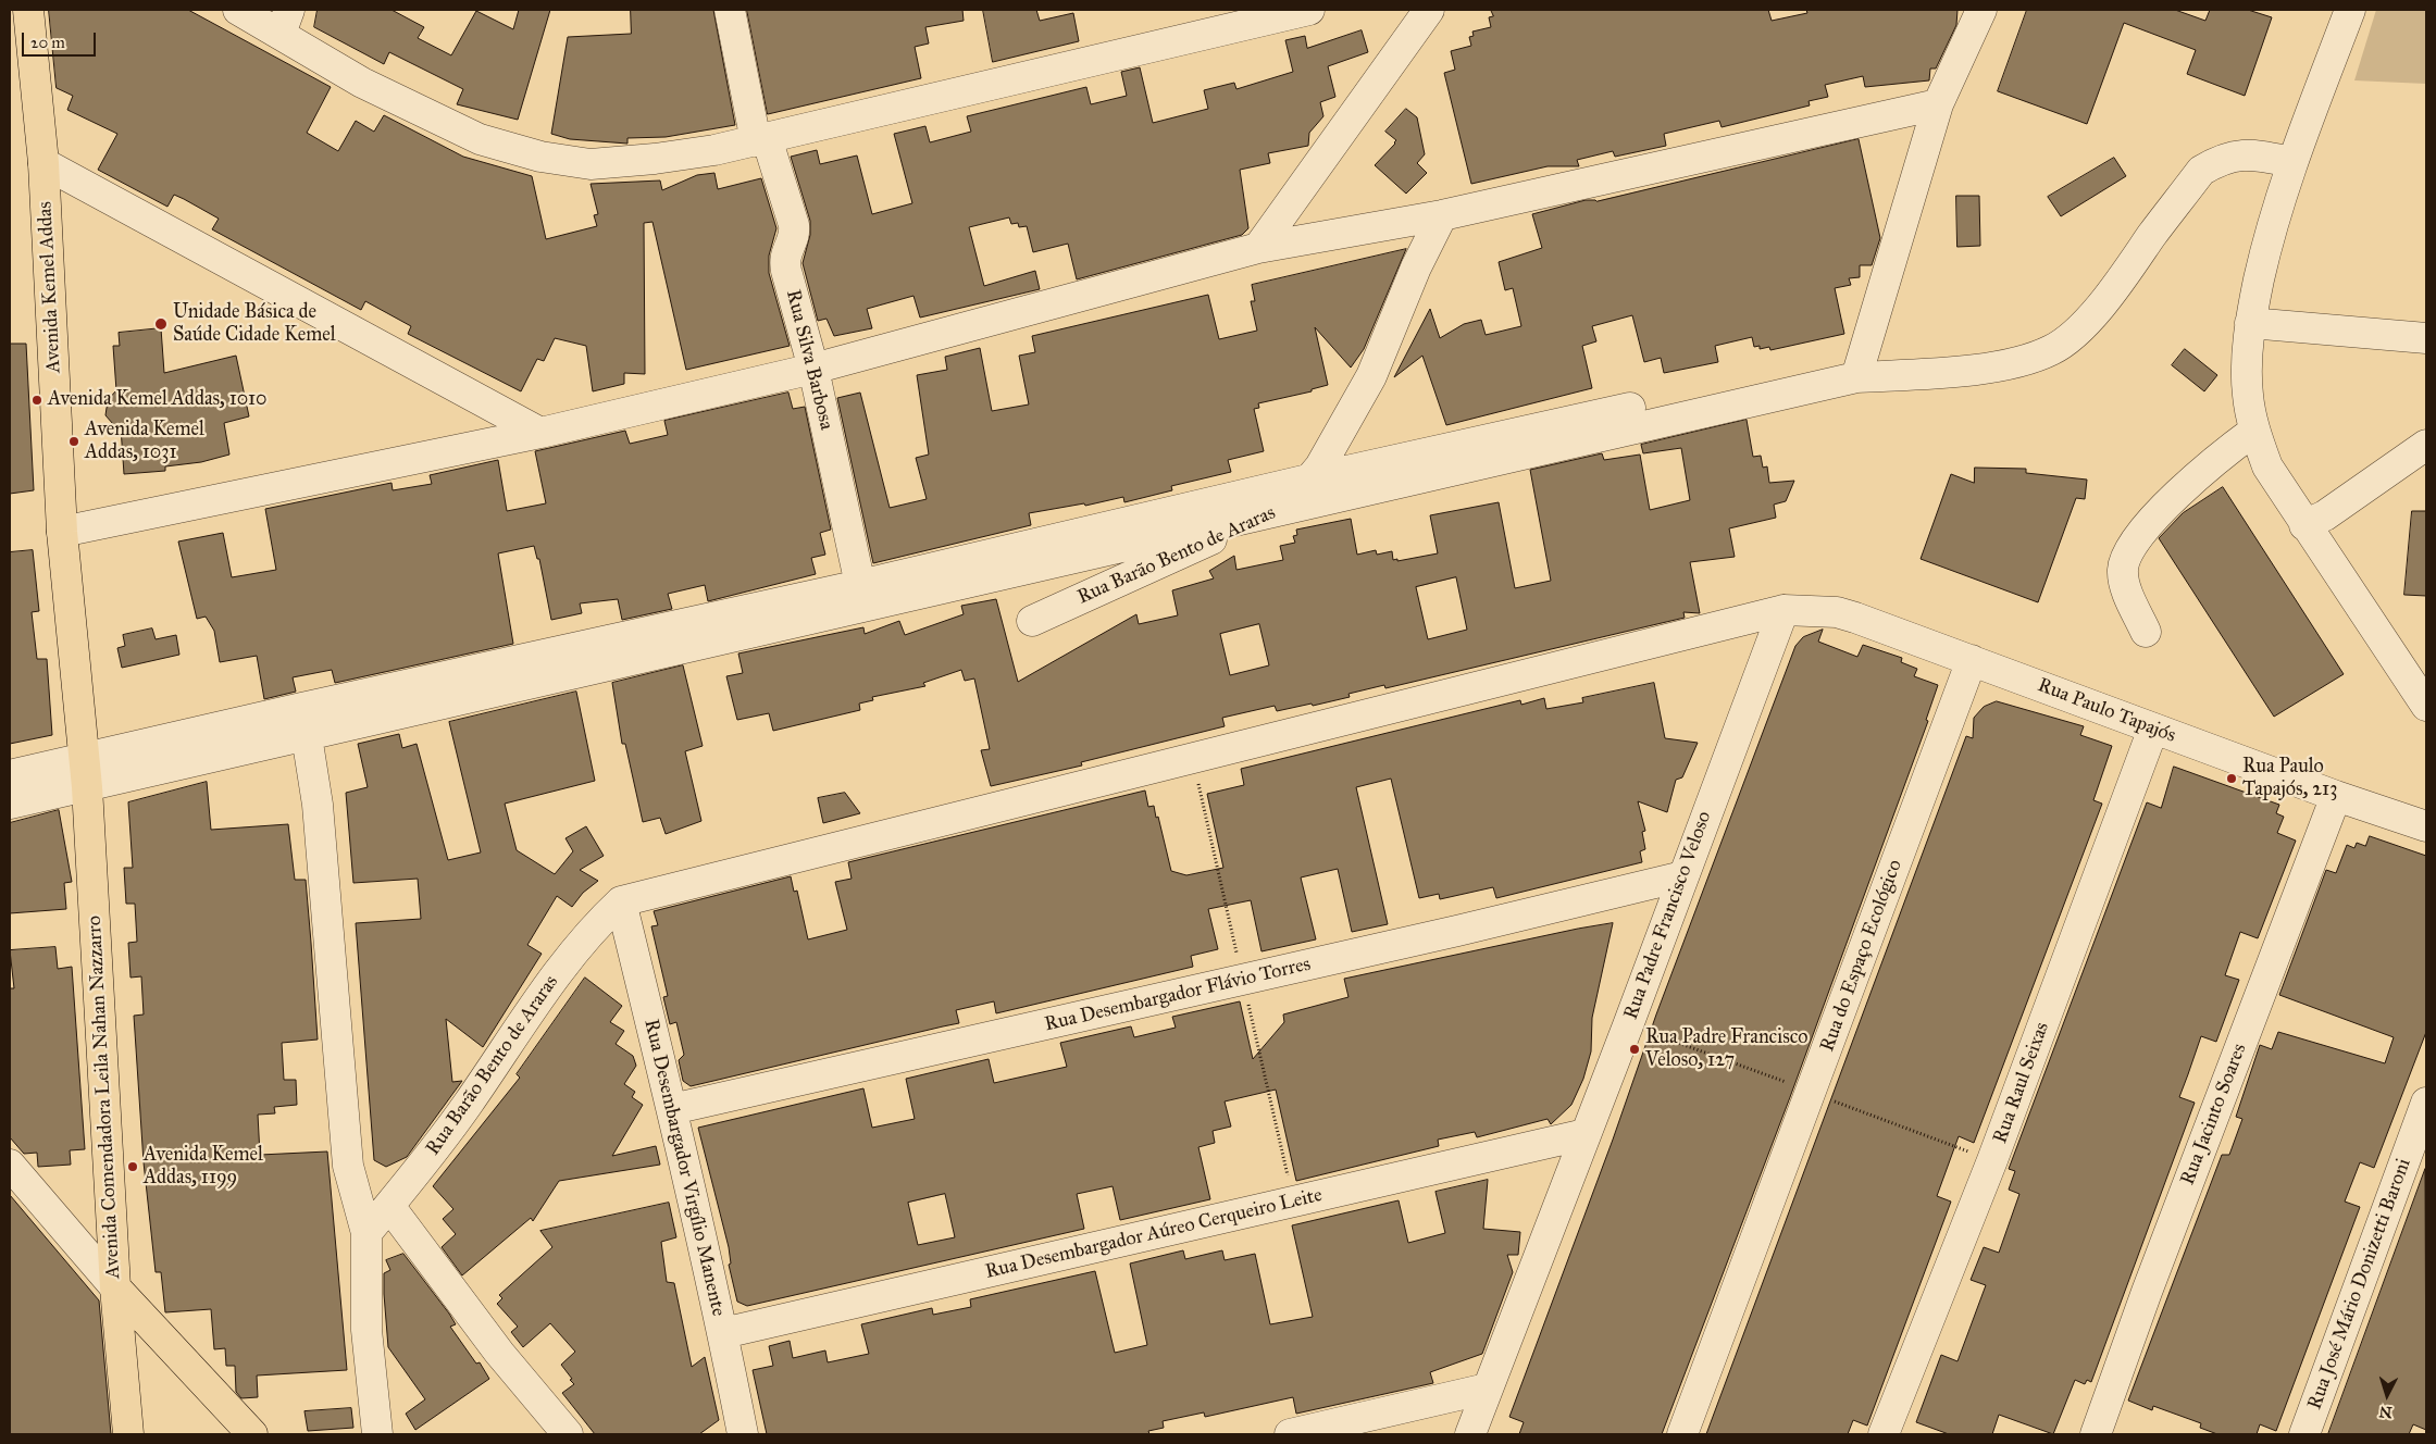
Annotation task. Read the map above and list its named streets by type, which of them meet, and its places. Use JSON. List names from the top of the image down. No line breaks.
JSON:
{"streets":{"main road":["Avenida Kemel Addas","Avenida Comendadora Leila Nahan Nazzarro"],"street":["Rua Silva Barbosa","Rua Barão Bento de Araras","Rua Paulo Tapajós","Rua Padre Francisco Veloso","Rua do Espaço Ecológico","Rua Desembargador Flávio Torres","Rua Raul Seixas","Rua Jacinto Soares","Rua Desembargador Virgílio Manente","Rua Desembargador Aúreo Cerqueiro Leite","Rua José Mário Donizetti Baroni"]},"crossings":[["Avenida Kemel Addas","Avenida Comendadora Leila Nahan Nazzarro"],["Rua Barão Bento de Araras","Rua Paulo Tapajós"],["Rua Barão Bento de Araras","Rua Desembargador Virgílio Manente"],["Rua Paulo Tapajós","Rua Padre Francisco Veloso"],["Rua Paulo Tapajós","Rua do Espaço Ecológico"],["Rua Paulo Tapajós","Rua Raul Seixas"],["Rua Paulo Tapajós","Rua Jacinto Soares"],["Rua Paulo Tapajós","Rua Desembargador Virgílio Manente"],["Rua Padre Francisco Veloso","Rua Desembargador Flávio Torres"],["Rua Padre Francisco Veloso","Rua Desembargador Aúreo Cerqueiro Leite"],["Rua Desembargador Flávio Torres","Rua Desembargador Virgílio Manente"],["Rua Desembargador Virgílio Manente","Rua Desembargador Aúreo Cerqueiro Leite"]],"places":["Unidade Básica de Saúde Cidade Kemel","Avenida Kemel Addas, 1010","Avenida Kemel Addas, 1031","Rua Paulo Tapajós, 213","Rua Padre Francisco Veloso, 127","Avenida Kemel Addas, 1199"],"scale_bar":"20 m","north":"bottom"}
